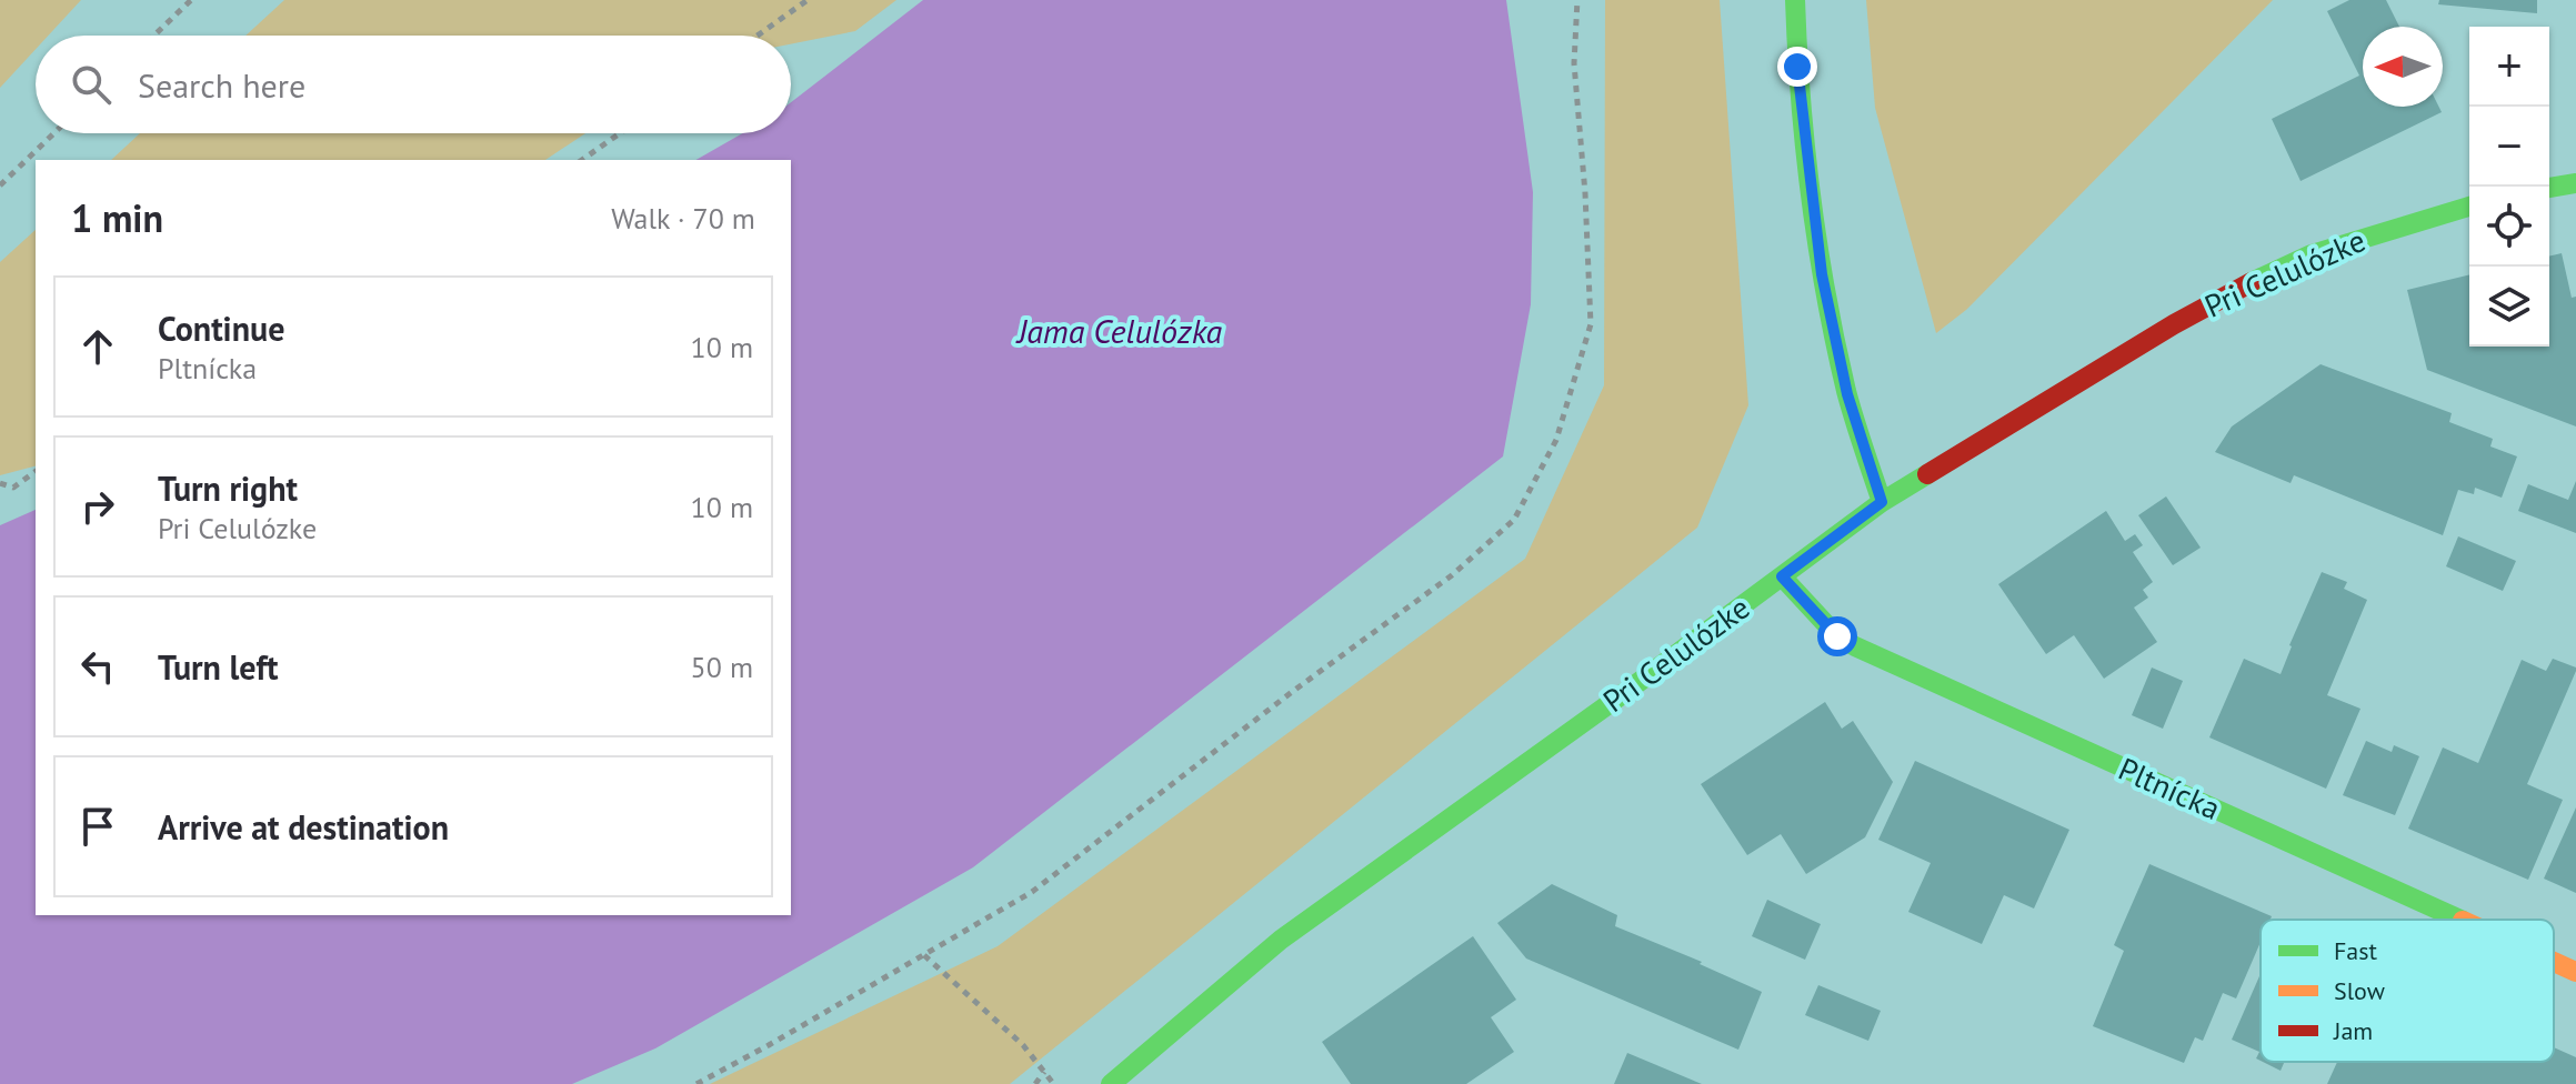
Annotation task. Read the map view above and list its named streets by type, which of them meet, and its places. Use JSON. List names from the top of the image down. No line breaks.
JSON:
{"streets":{"street":["Pri Celulózke","Pltnícka"]},"crossings":[["Pri Celulózke","Pltnícka"]],"water":["Jama Celulózka"],"legend":["Fast","Slow","Jam"],"north":"left","page":{"map_buttons":["+","−"],"search":"Search here","heading":["1 min","Walk · 70 m"],"list":[["Continue","Pltnícka","10 m"],["Turn right","Pri Celulózke","10 m"],["Turn left","50 m"],"Arrive at destination"]}}
